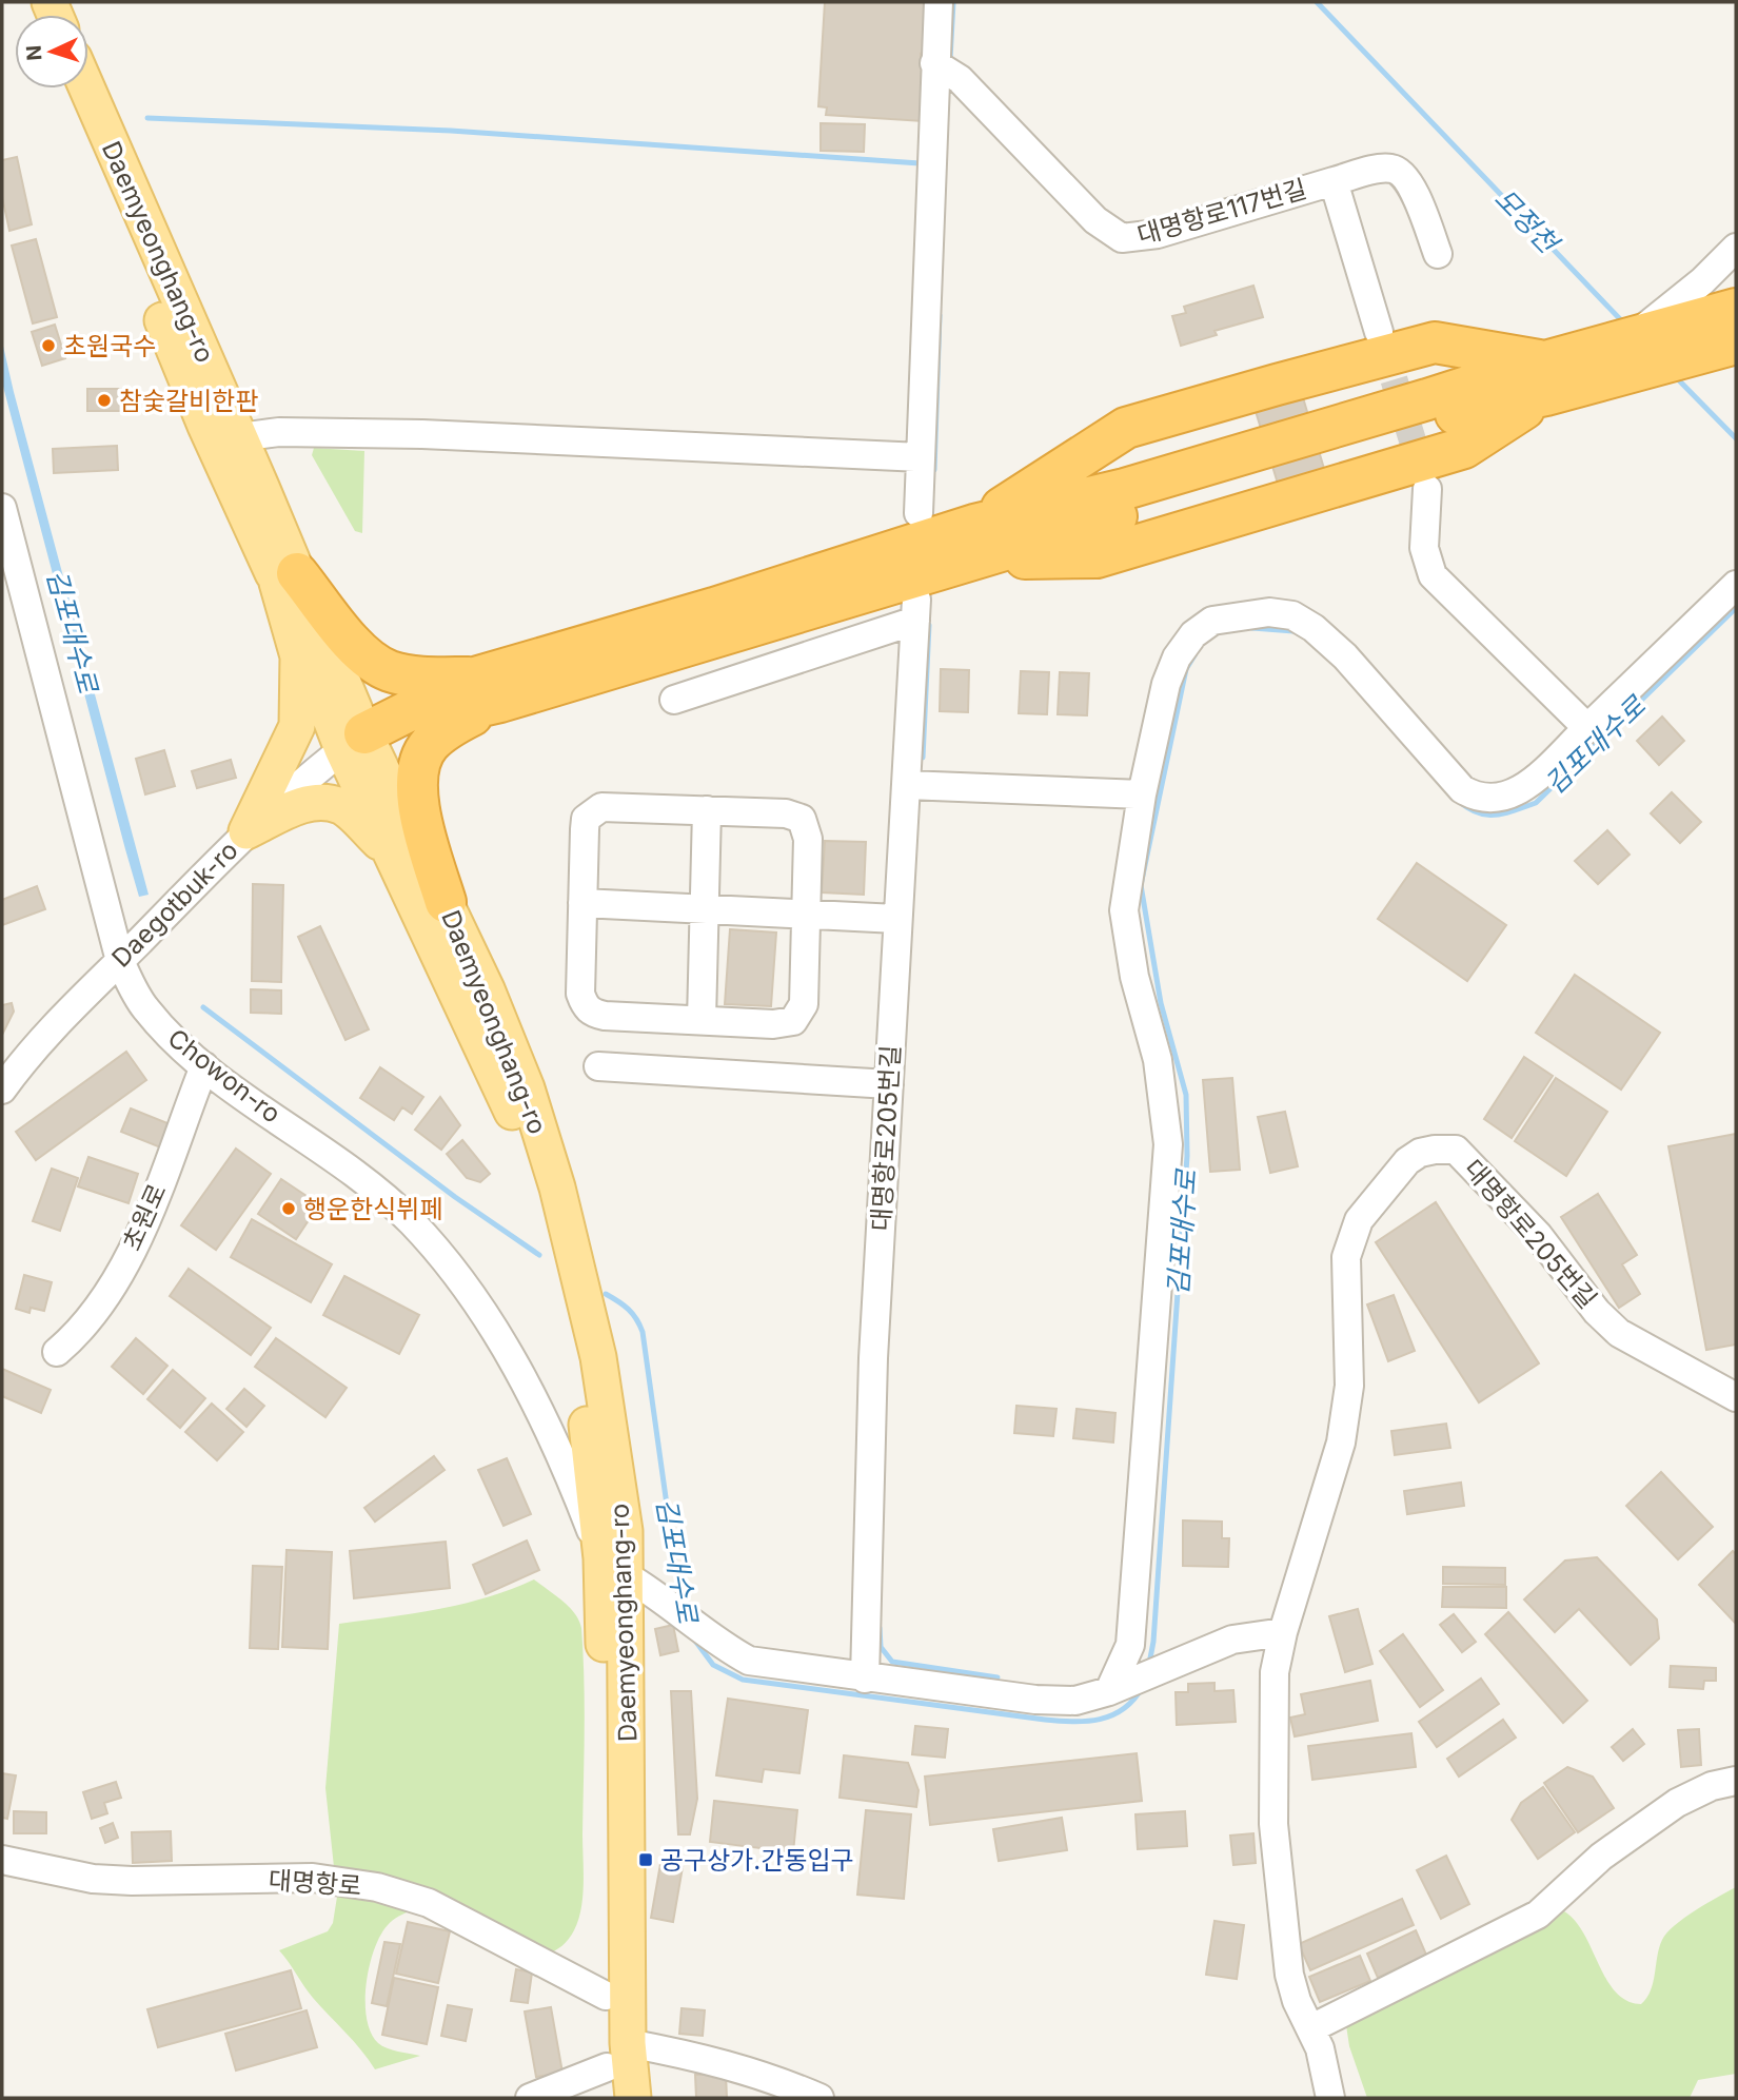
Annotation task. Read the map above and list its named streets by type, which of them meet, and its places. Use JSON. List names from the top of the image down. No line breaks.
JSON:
{"streets":{"main road":["Daemyeonghang-ro"],"street":["대명항로117번길","Daegotbuk-ro","Chowon-ro","대명항로205번길","초원로","대명항로"]},"crossings":[["Daemyeonghang-ro","Daegotbuk-ro"],["Daemyeonghang-ro","Chowon-ro"],["Daemyeonghang-ro","대명항로"],["Daegotbuk-ro","Chowon-ro"],["Chowon-ro","초원로"]],"water":["모정천","김포대수로"],"places":{"other":["초원국수","참숯갈비한판","행운한식뷔페"],"transit":["공구상가.간동입구"]},"north":"left"}
